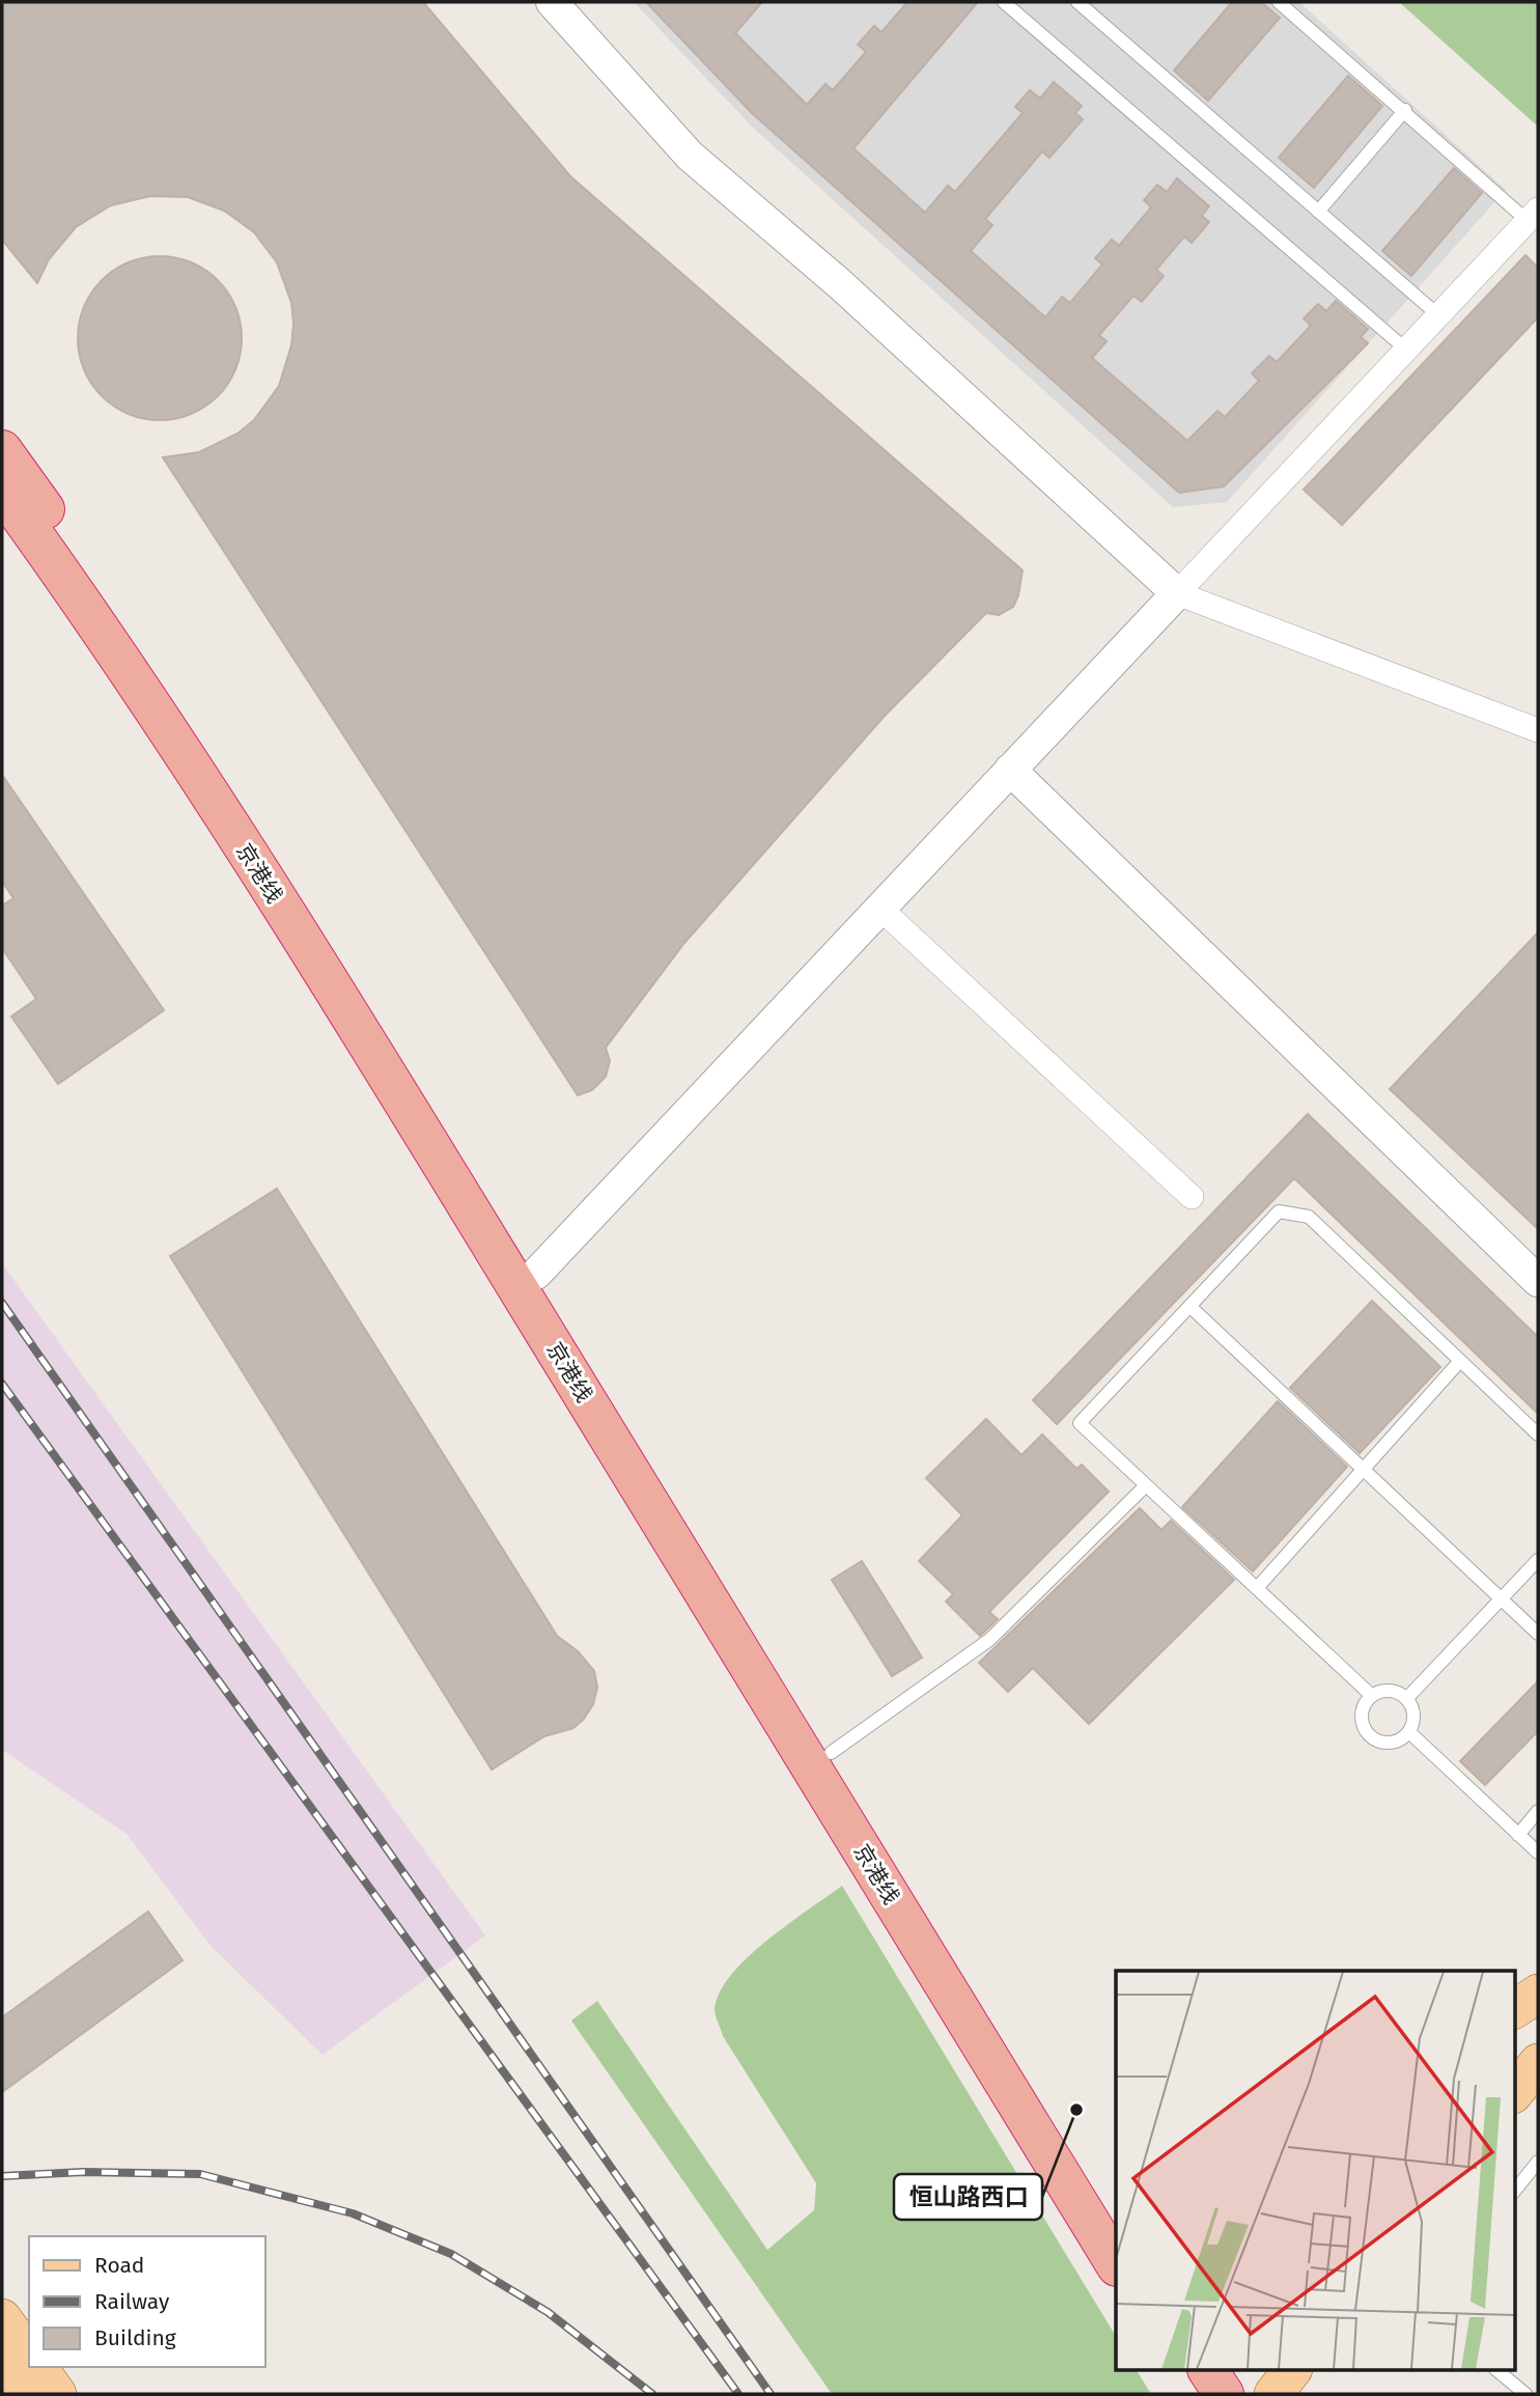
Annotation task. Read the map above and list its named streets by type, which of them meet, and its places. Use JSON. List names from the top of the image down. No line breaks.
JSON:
{"streets":{"highway":["京港线"]},"places":["恒山路西口"],"legend":["Road","Railway","Building"]}
